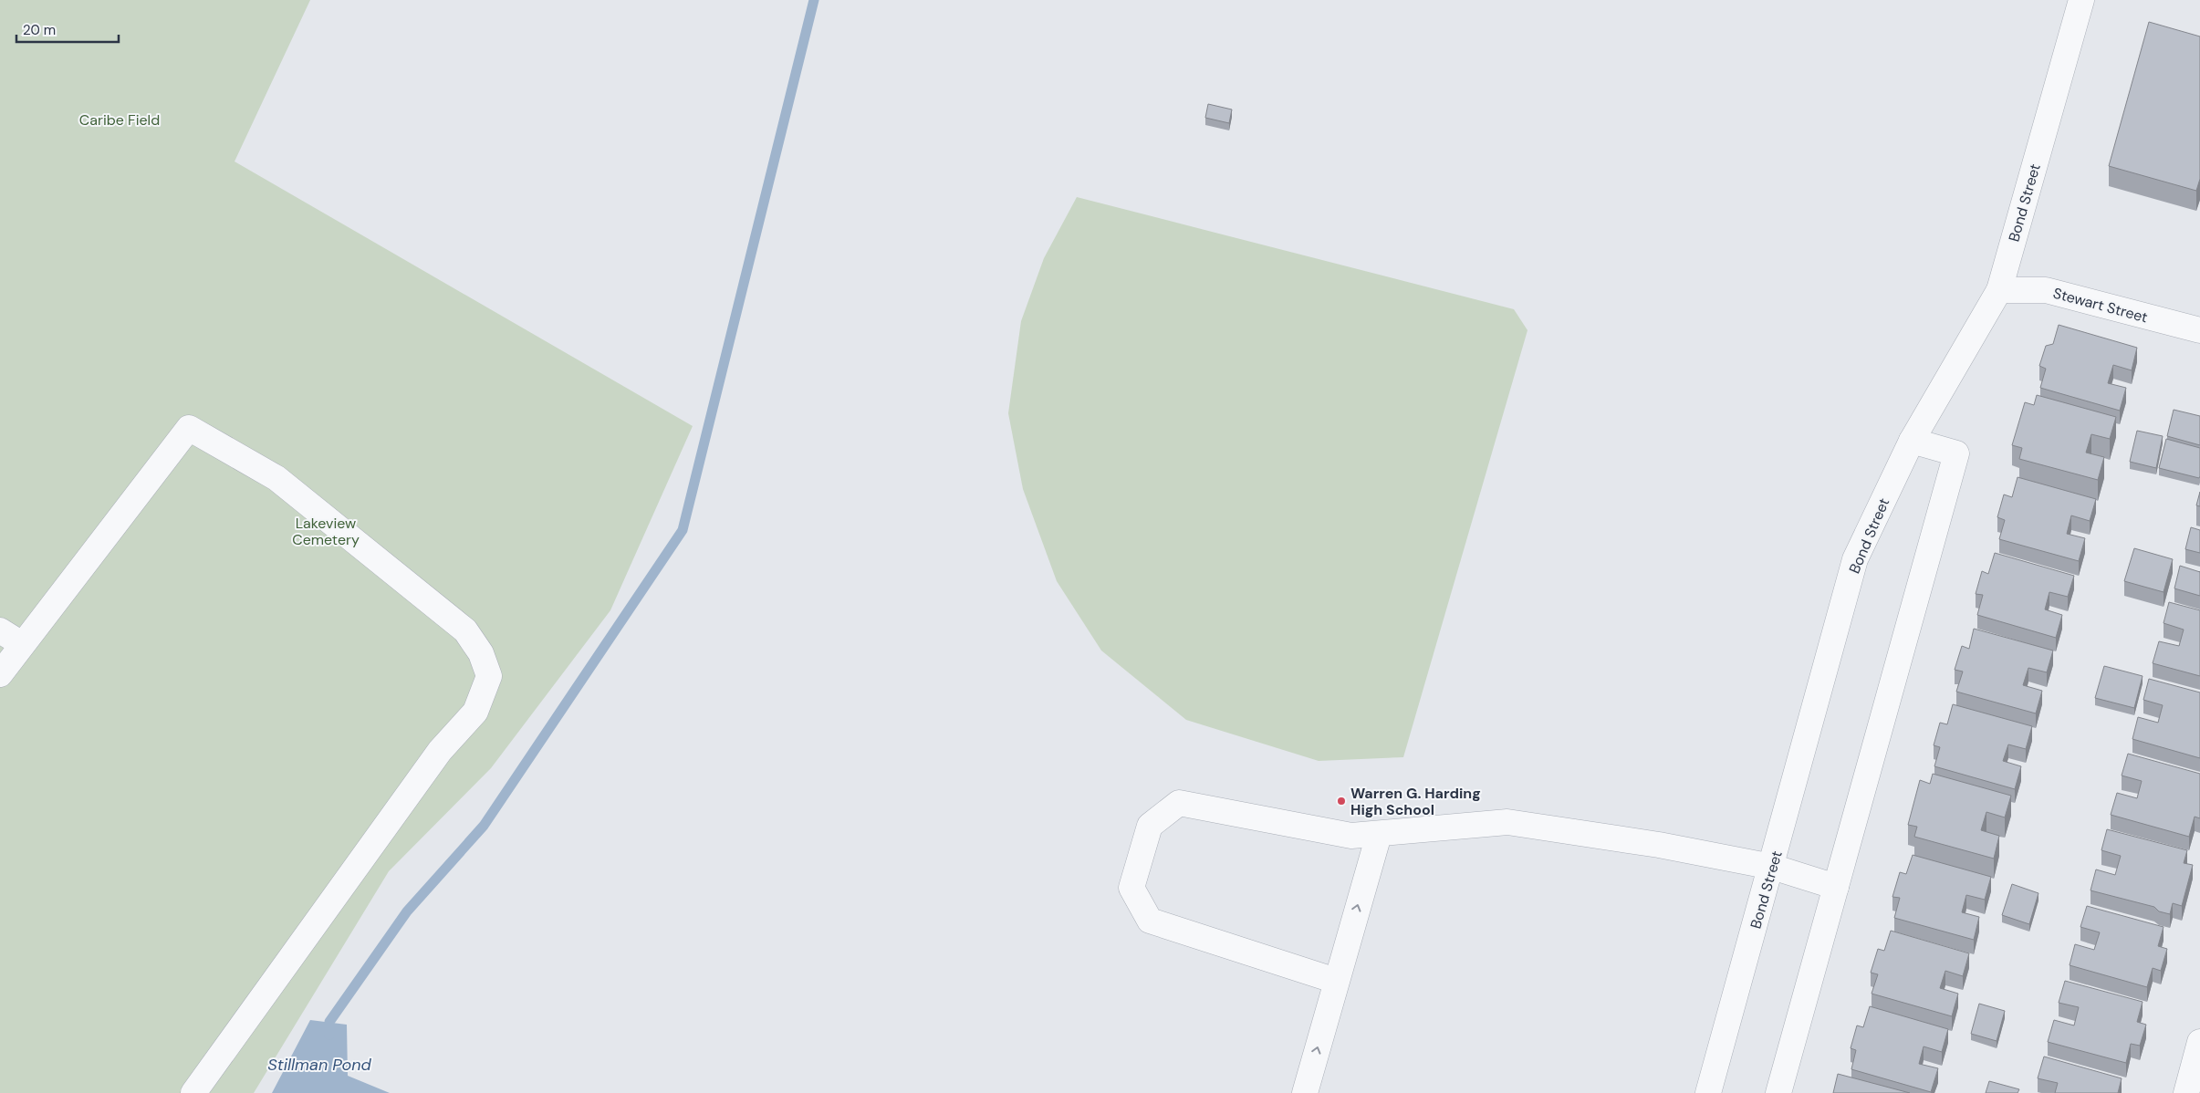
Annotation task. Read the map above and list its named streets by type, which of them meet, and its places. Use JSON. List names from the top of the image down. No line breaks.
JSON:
{"streets":{"street":["Bond Street","Stewart Street"]},"crossings":[["Bond Street","Stewart Street"]],"water":["Stillman Pond"],"parks":["Caribe Field","Lakeview Cemetery"],"places":["Warren G. Harding High School"],"scale_bar":"20 m"}
